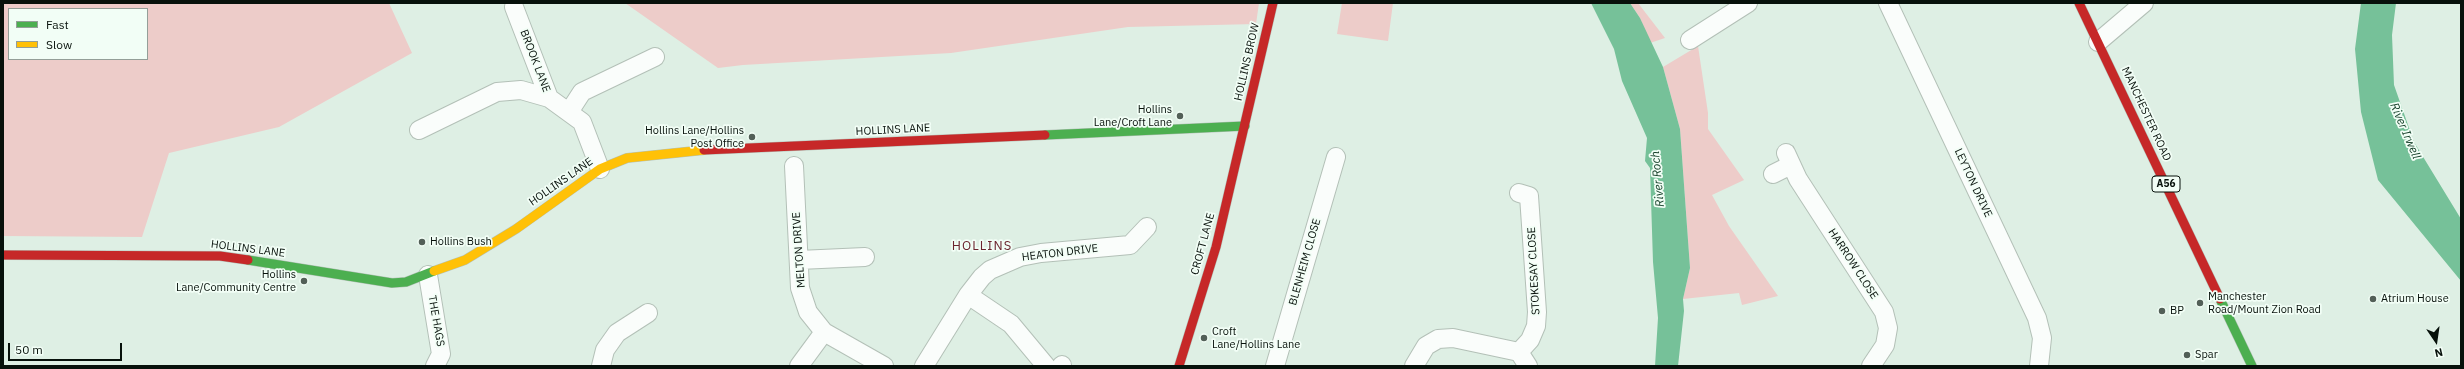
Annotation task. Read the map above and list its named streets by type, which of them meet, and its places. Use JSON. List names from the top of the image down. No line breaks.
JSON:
{"streets":{"main road":["HOLLINS BROW","MANCHESTER ROAD","HOLLINS LANE","A56","CROFT LANE"],"street":["BROOK LANE","LEYTON DRIVE","MELTON DRIVE","HEATON DRIVE","BLENHEIM CLOSE","HARROW CLOSE","STOKESAY CLOSE","THE HAGS"]},"crossings":[["BROOK LANE","HOLLINS LANE"],["HOLLINS BROW","HOLLINS LANE"],["HOLLINS BROW","CROFT LANE"],["HOLLINS LANE","CROFT LANE"],["HOLLINS LANE","THE HAGS"]],"districts":["HOLLINS"],"water":["River Irwell","River Roch"],"places":["Hollins Lane/Croft Lane","Hollins Lane/Hollins Post Office","Hollins Bush","Hollins Lane/Community Centre","Atrium House","Manchester Road/Mount Zion Road","BP","Croft Lane/Hollins Lane","Spar"],"legend":["Fast","Slow"],"scale_bar":"50 m","north":"bottom"}
